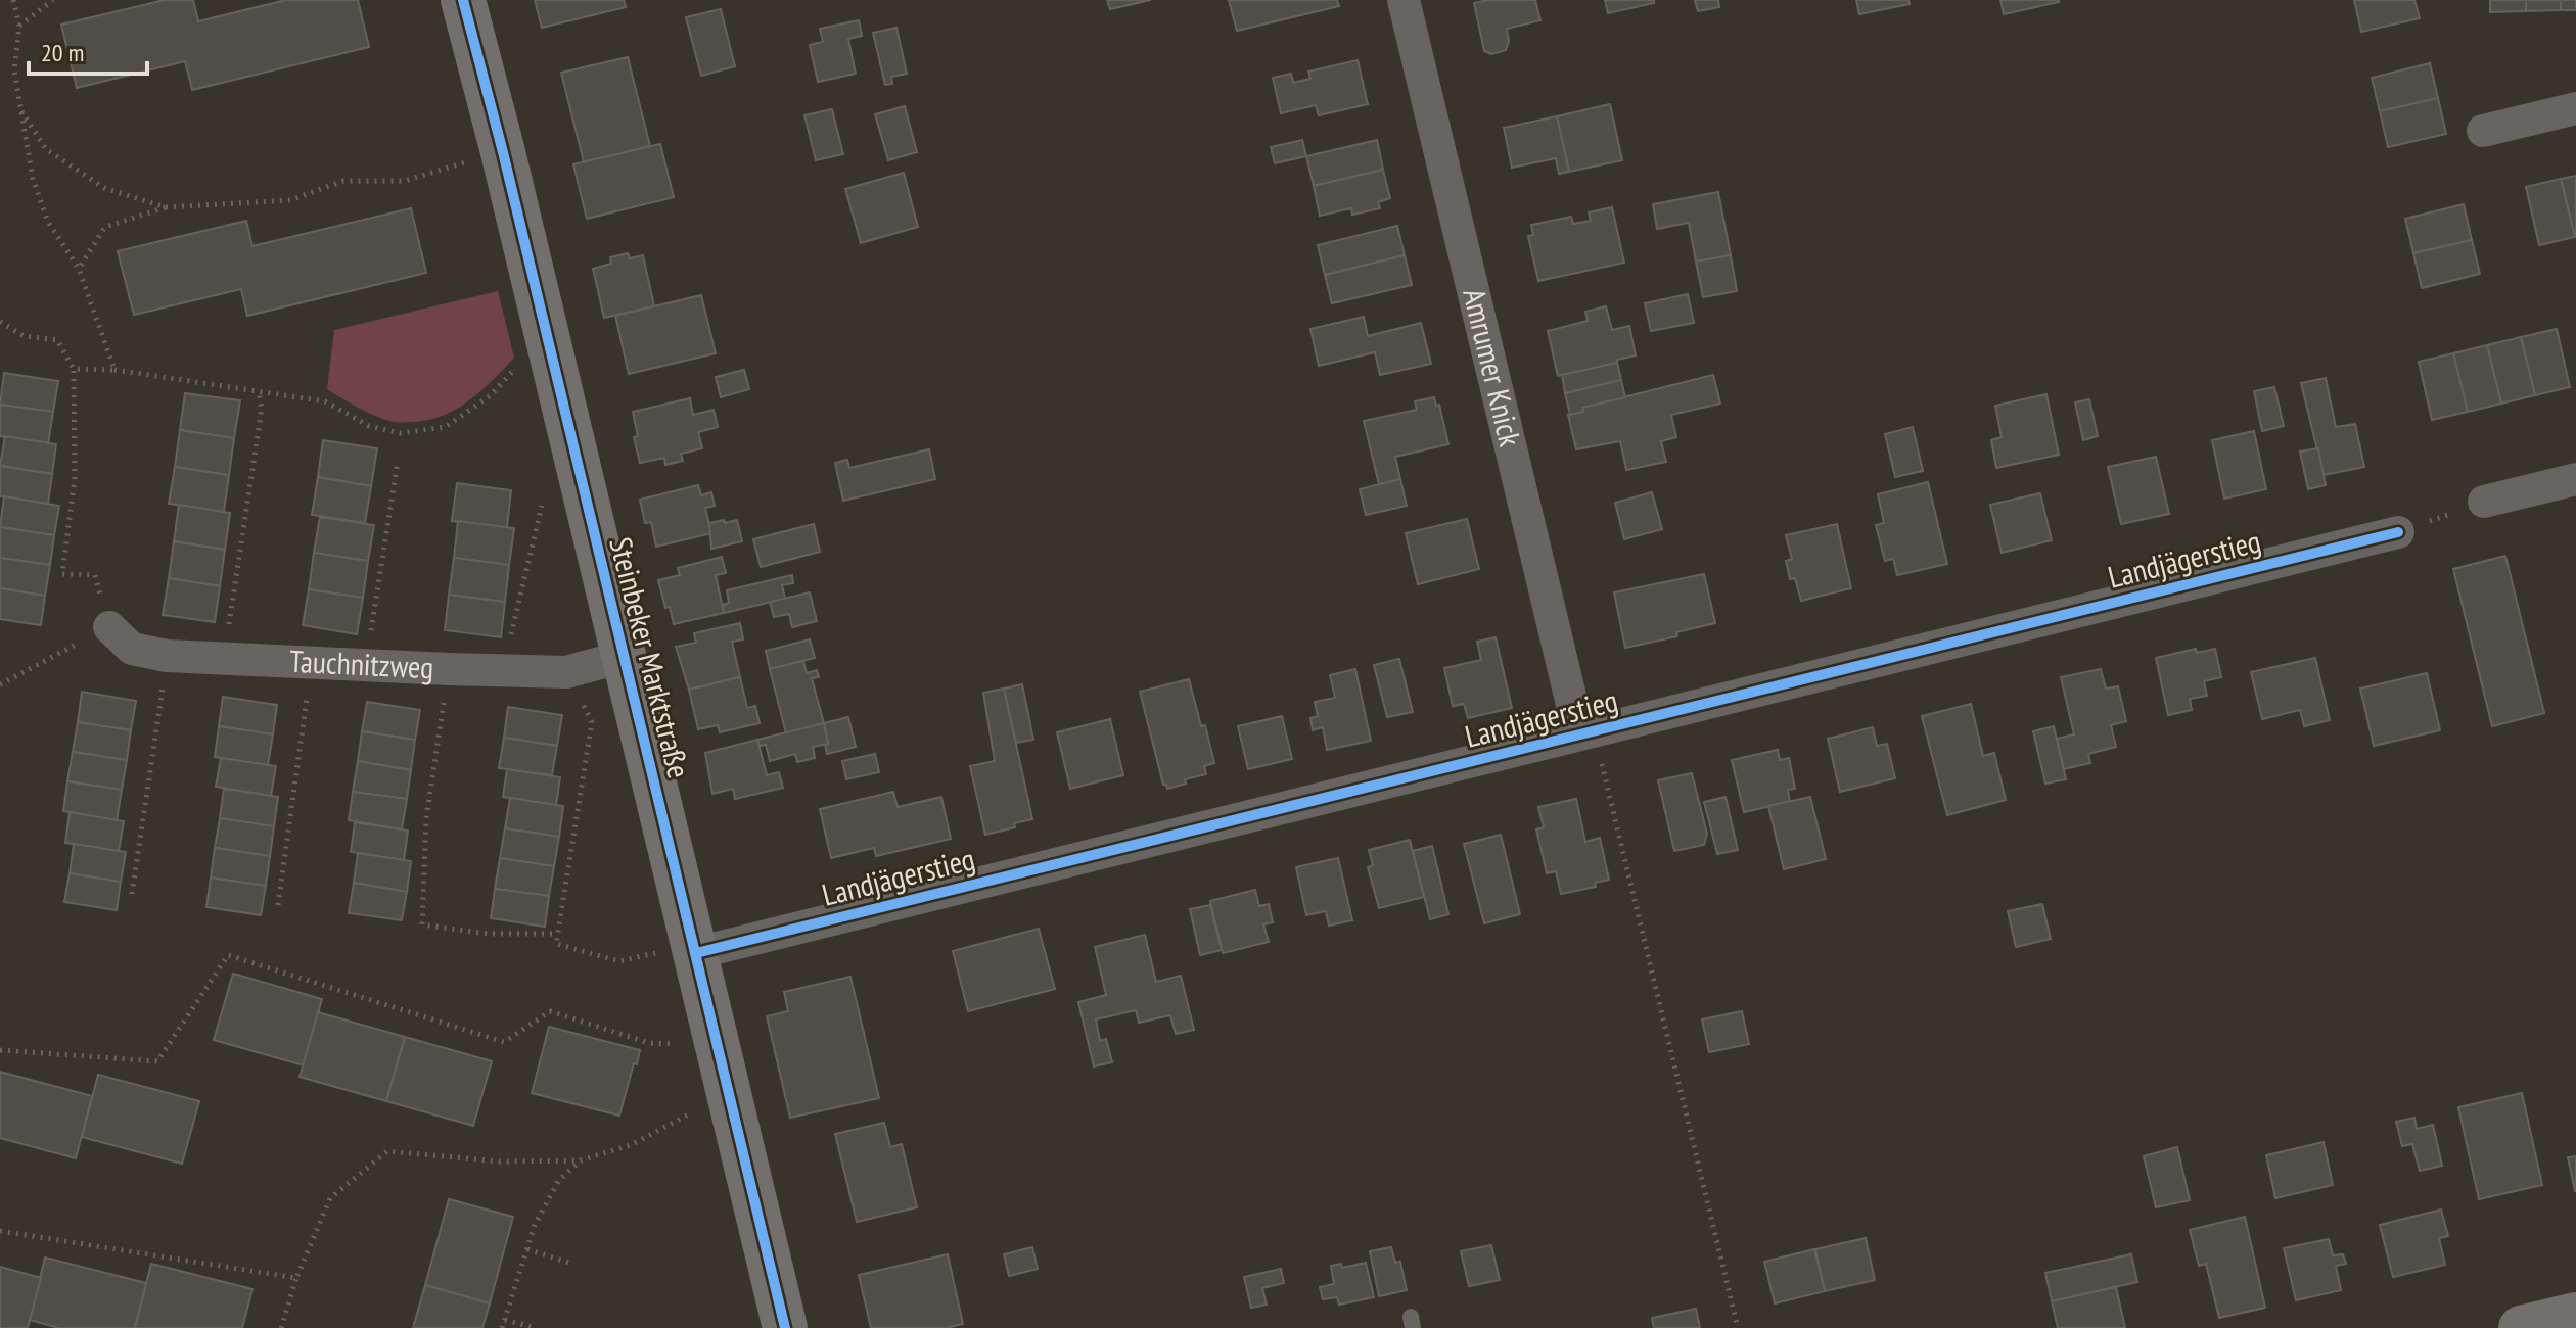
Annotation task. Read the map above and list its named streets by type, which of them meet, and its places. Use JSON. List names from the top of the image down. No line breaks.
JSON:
{"streets":{"street":["Amrumer Knick","Landjägerstieg","Steinbeker Marktstraße","Tauchnitzweg"]},"crossings":[["Amrumer Knick","Landjägerstieg"],["Landjägerstieg","Steinbeker Marktstraße"],["Steinbeker Marktstraße","Tauchnitzweg"]],"scale_bar":"20 m"}
